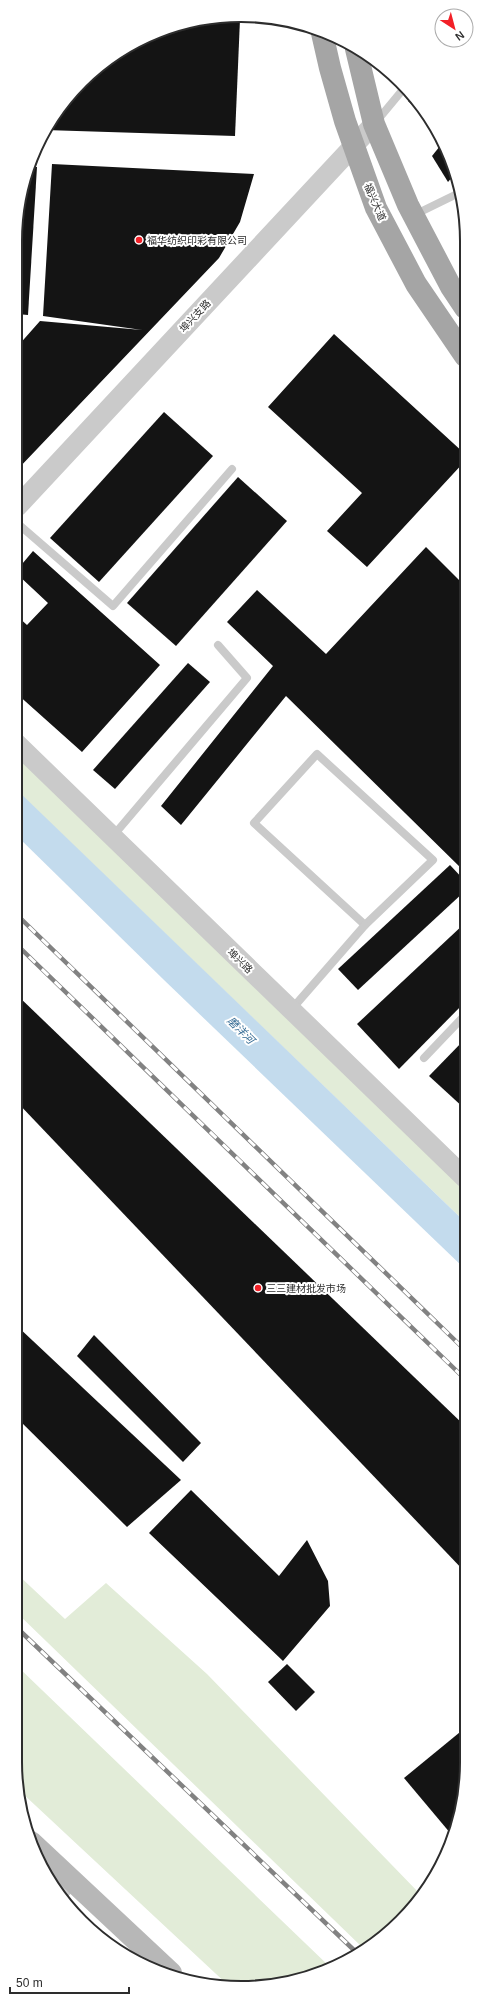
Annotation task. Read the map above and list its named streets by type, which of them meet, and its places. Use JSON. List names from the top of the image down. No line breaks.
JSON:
{"streets":{"main road":["福兴大道"],"street":["埠兴支路","埠兴路"]},"crossings":[["福兴大道","埠兴支路"]],"water":["磨洋河"],"places":["福华纺织印彩有限公司","三三建材批发市场"],"scale_bar":"50 m","north":"bottom right"}
